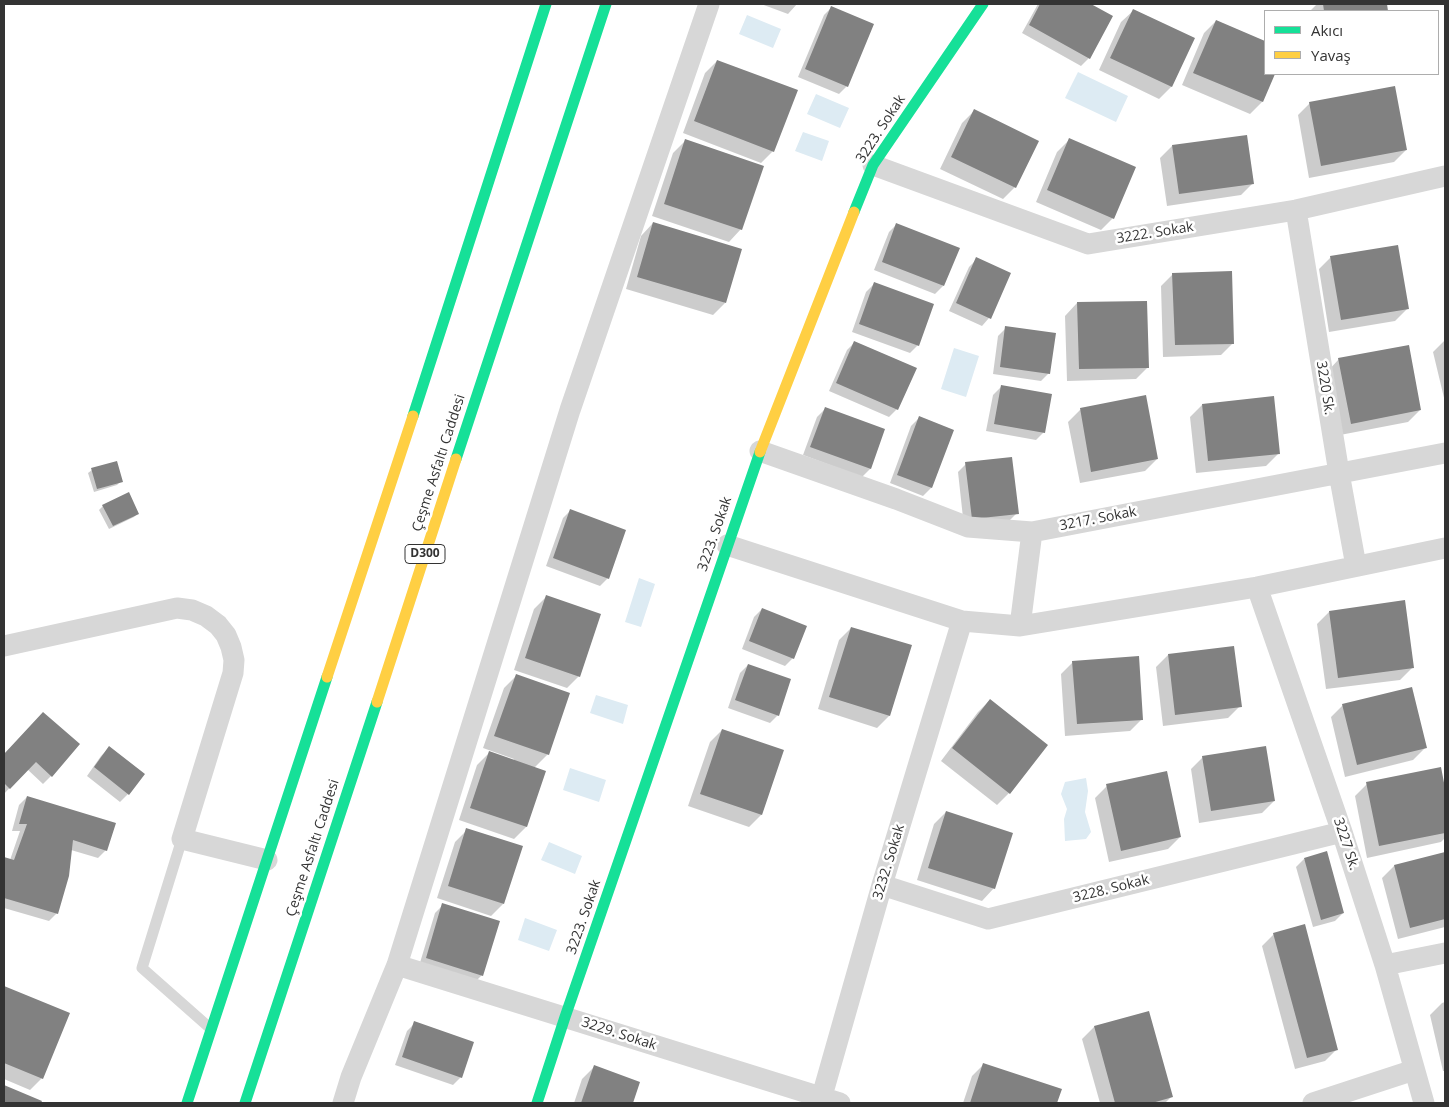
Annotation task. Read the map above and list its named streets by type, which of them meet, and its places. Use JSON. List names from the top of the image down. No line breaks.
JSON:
{"streets":{"main road":["3223. Sokak","Çeşme Asfaltı Caddesi","D300"],"street":["3222. Sokak","3220 Sk.","3217. Sokak","3227 Sk.","3232. Sokak","3228. Sokak","3229. Sokak"]},"crossings":[["3223. Sokak","3222. Sokak"],["3223. Sokak","3217. Sokak"],["3223. Sokak","3229. Sokak"],["3222. Sokak","3220 Sk."],["3220 Sk.","3217. Sokak"],["3227 Sk.","3228. Sokak"],["3232. Sokak","3228. Sokak"],["3232. Sokak","3229. Sokak"]],"legend":["Akıcı","Yavaş"]}
